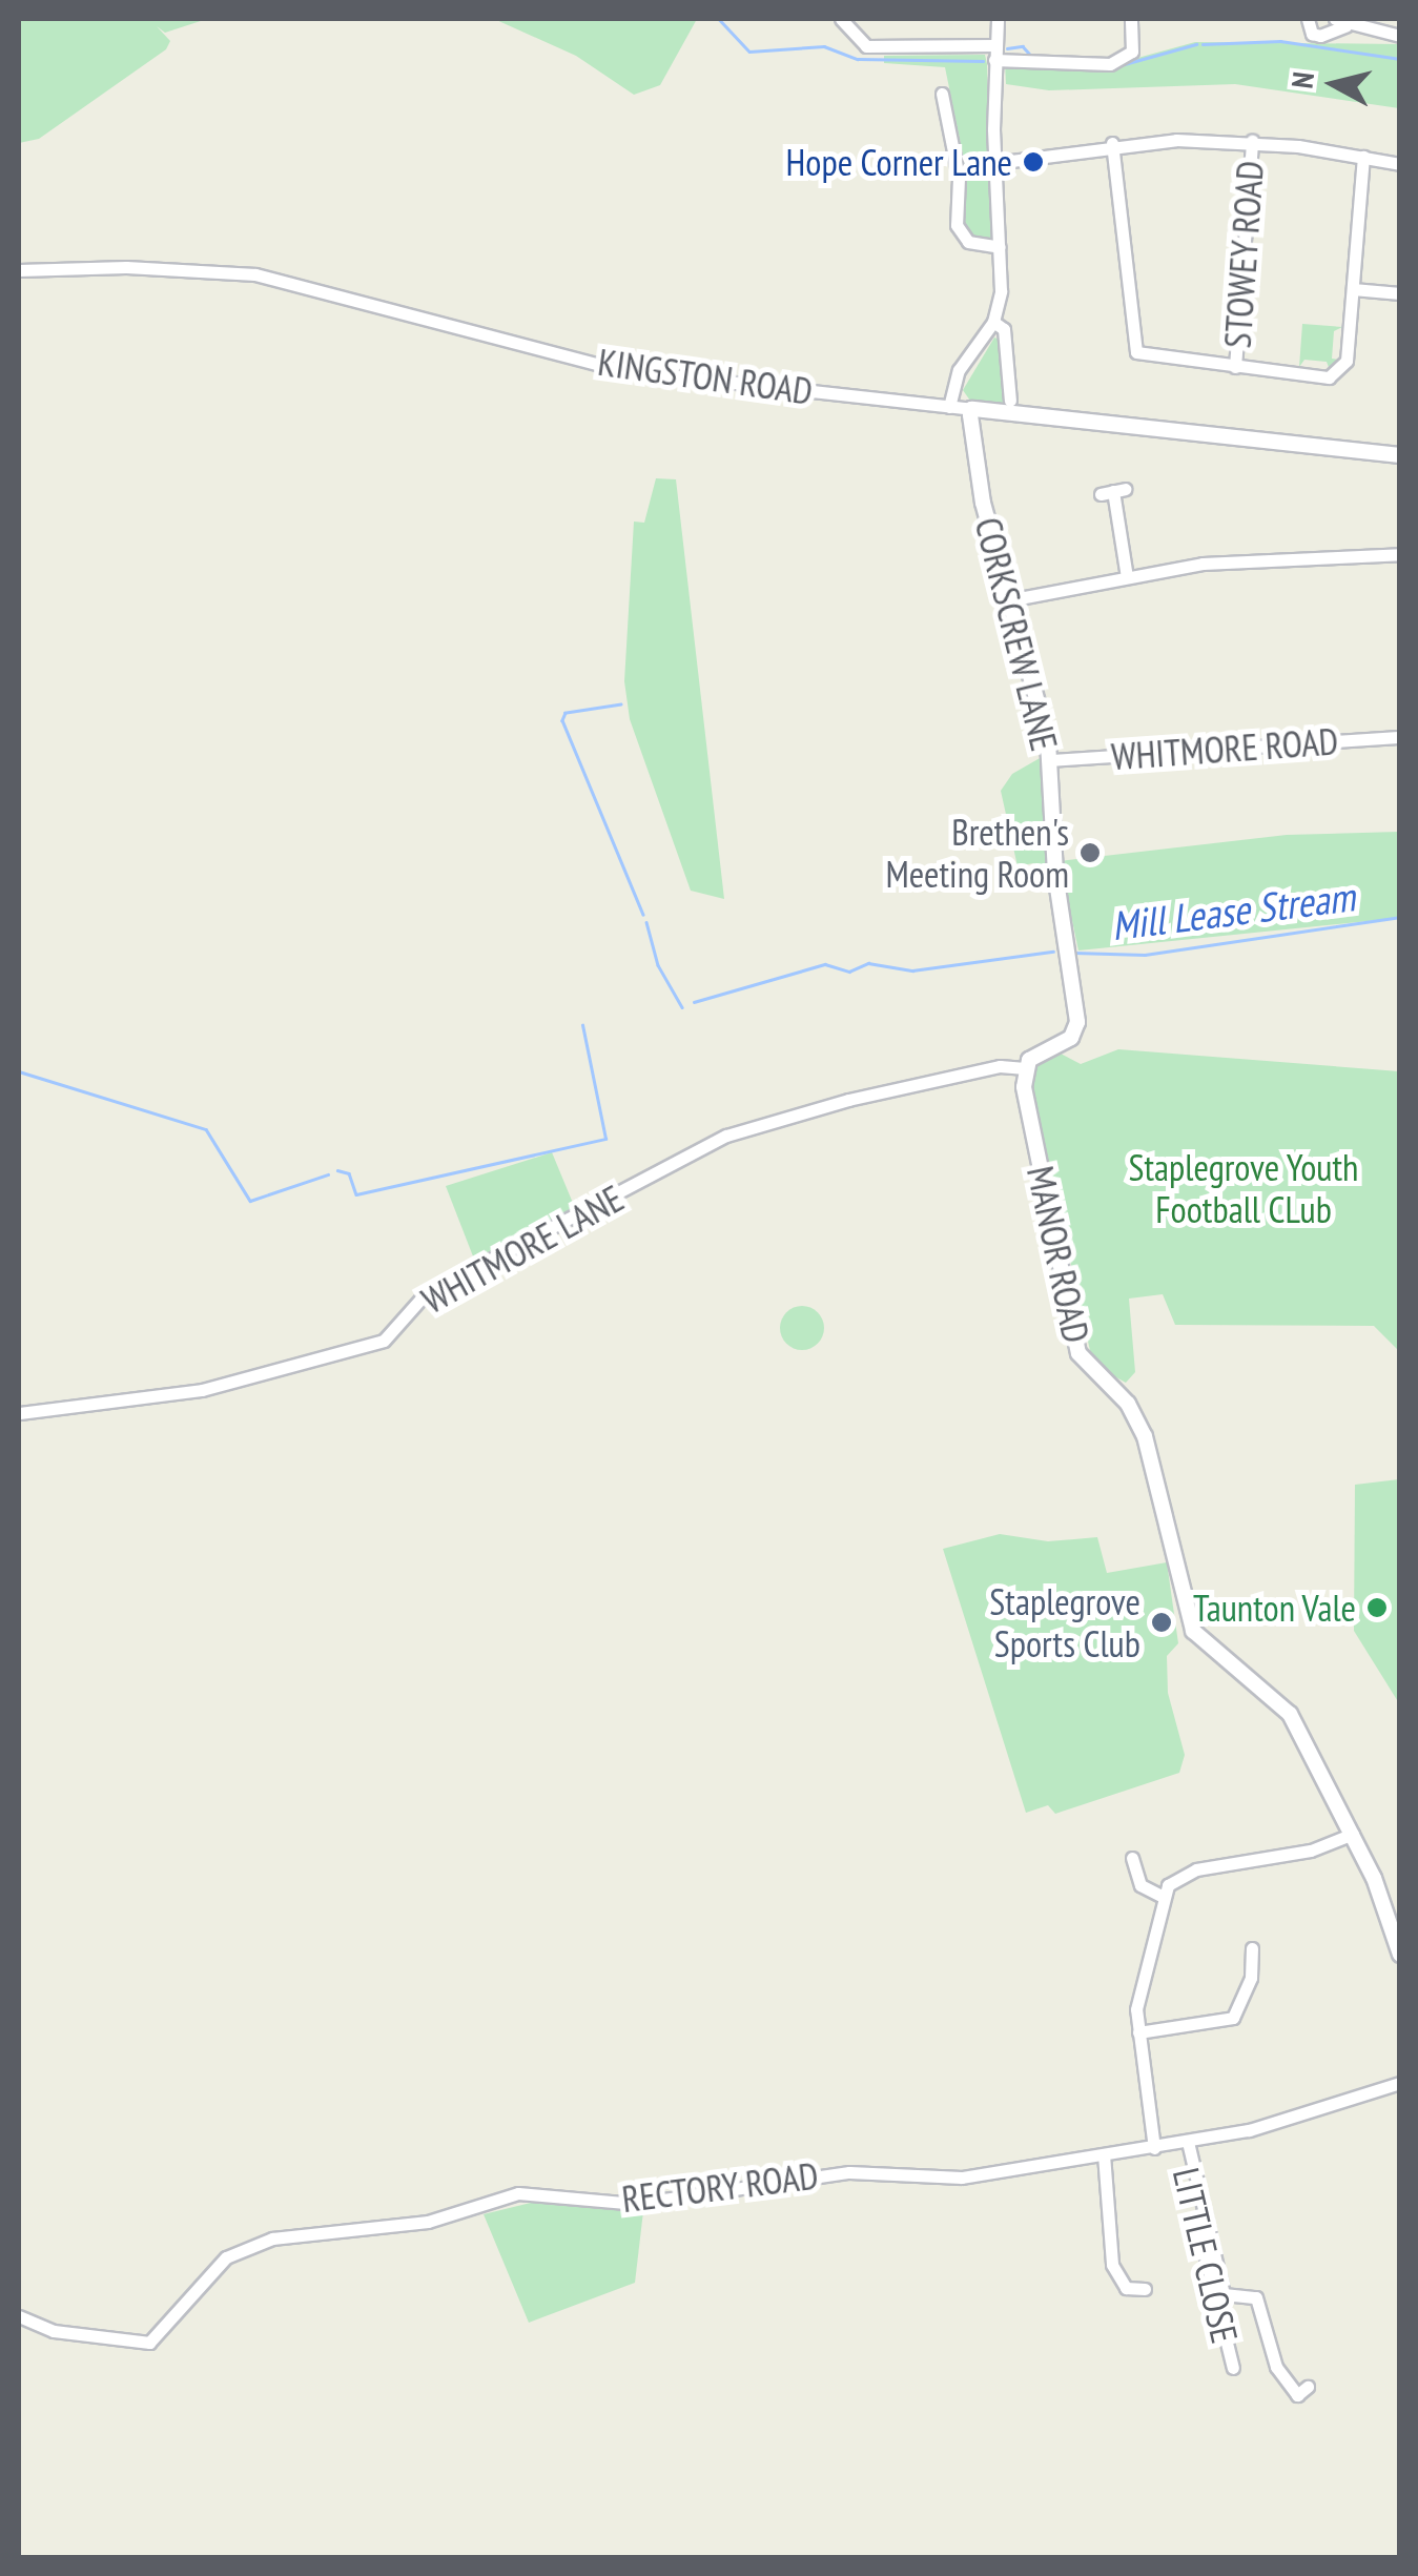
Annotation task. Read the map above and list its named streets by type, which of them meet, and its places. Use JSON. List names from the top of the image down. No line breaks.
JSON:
{"streets":{"street":["STOWEY ROAD","KINGSTON ROAD","CORKSCREW LANE","WHITMORE ROAD","WHITMORE LANE","MANOR ROAD","RECTORY ROAD","LITTLE CLOSE"]},"crossings":[["KINGSTON ROAD","CORKSCREW LANE"],["CORKSCREW LANE","WHITMORE ROAD"],["CORKSCREW LANE","WHITMORE LANE"],["CORKSCREW LANE","MANOR ROAD"],["WHITMORE LANE","MANOR ROAD"],["RECTORY ROAD","LITTLE CLOSE"]],"water":["Mill Lease Stream"],"parks":["Staplegrove Youth Football CLub"],"places":["Hope Corner Lane","Brethen's Meeting Room","Taunton Vale","Staplegrove Sports Club"],"north":"left"}
